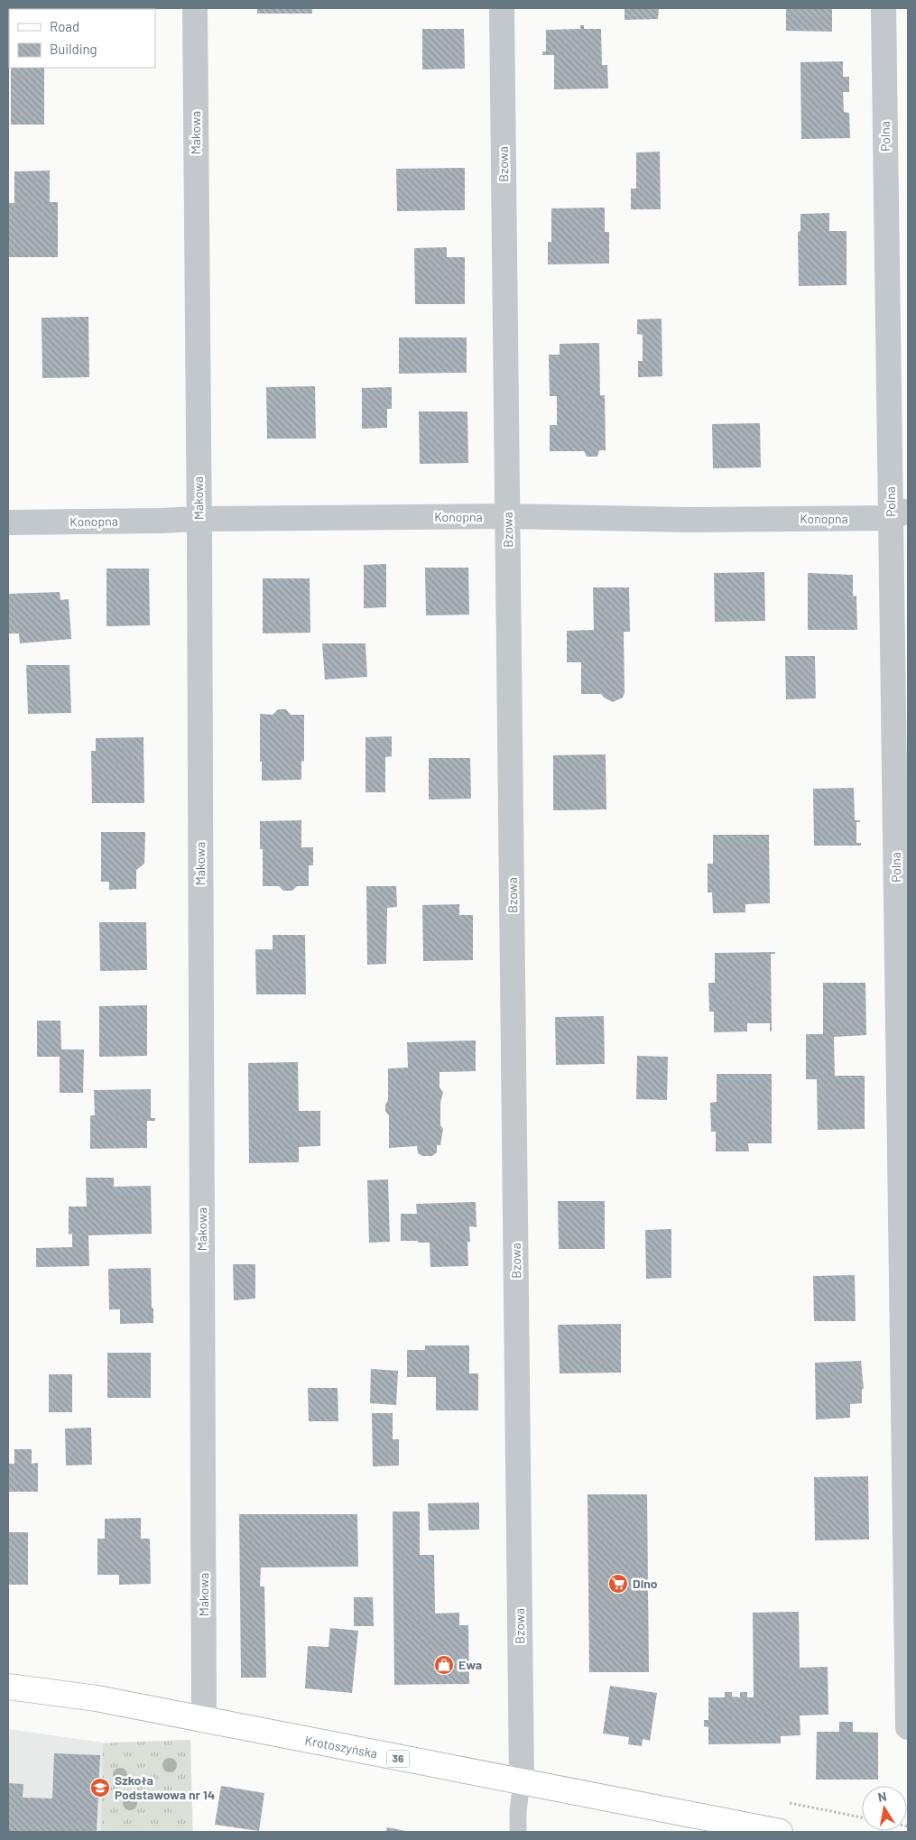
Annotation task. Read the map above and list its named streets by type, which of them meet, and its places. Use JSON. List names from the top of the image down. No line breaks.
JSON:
{"streets":{"main road":["Krotoszyńska","36"],"street":["Makowa","Polna","Bzowa","Konopna"]},"crossings":[["Makowa","Konopna"],["Makowa","Krotoszyńska"],["Polna","Konopna"],["Bzowa","Konopna"],["Bzowa","Krotoszyńska"]],"places":{"supermarket":["Dino"],"shop":["Ewa"],"school or university":["Szkoła Podstawowa nr 14"]},"legend":["Road","Building"],"north":"top"}
